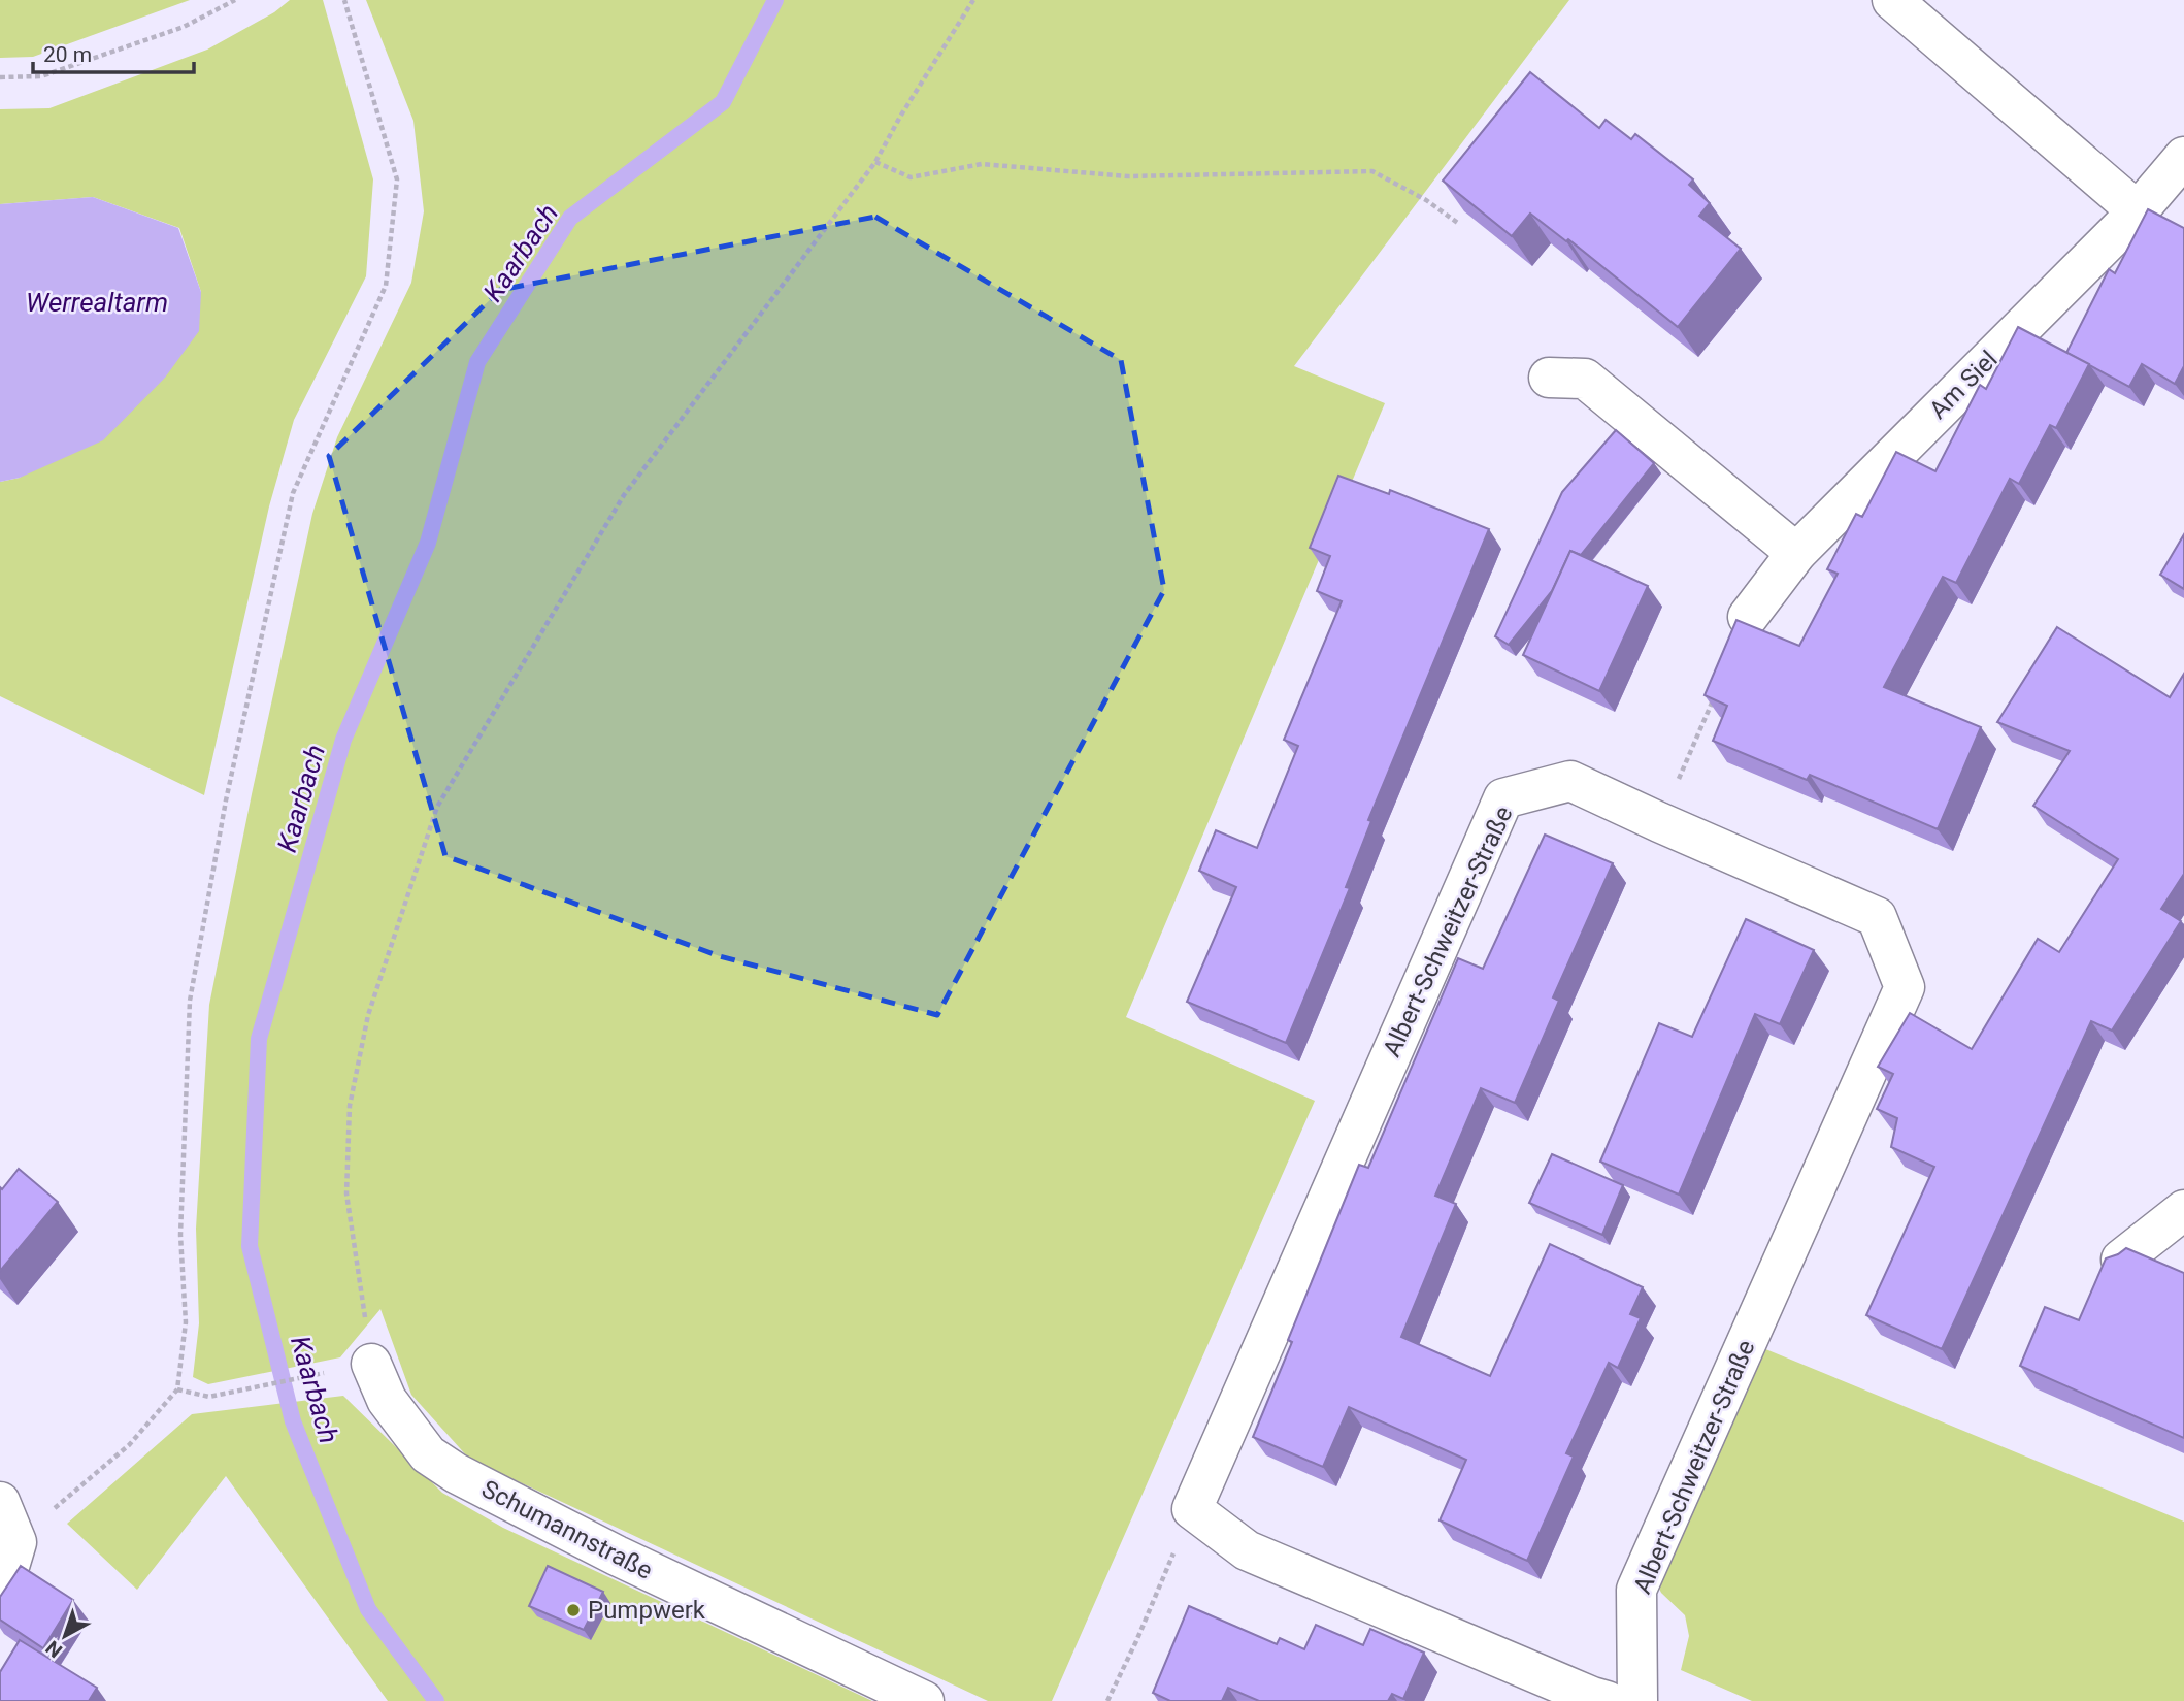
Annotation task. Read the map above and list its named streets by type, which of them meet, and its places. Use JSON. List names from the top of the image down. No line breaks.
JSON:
{"streets":{"street":["Am Siel","Albert-Schweitzer-Straße","Schumannstraße"]},"water":["Kaarbach","Werrealtarm"],"places":["Pumpwerk"],"scale_bar":"20 m","north":"bottom left"}
